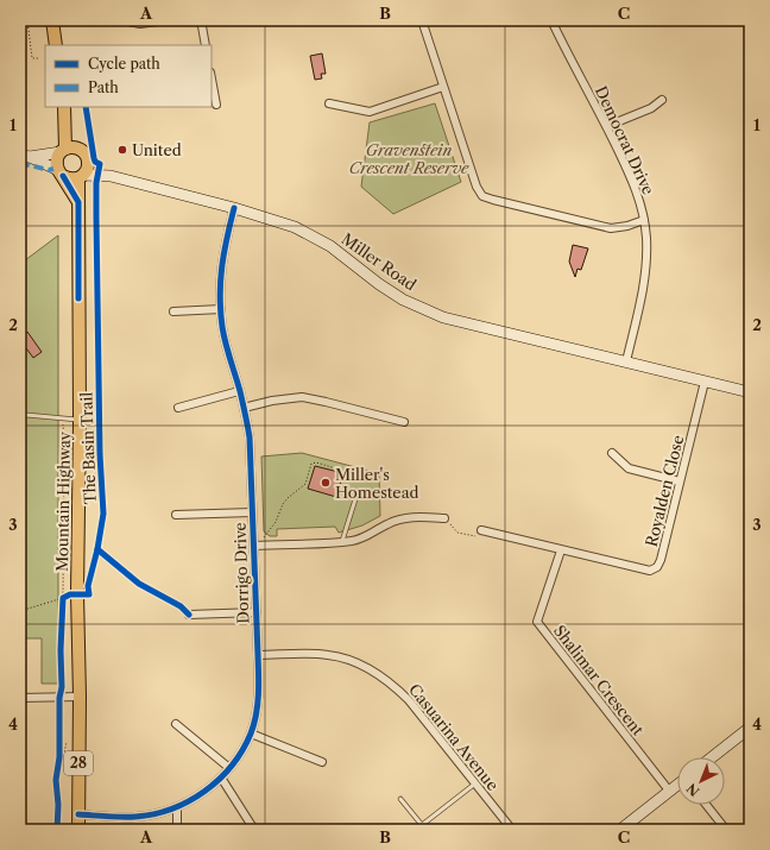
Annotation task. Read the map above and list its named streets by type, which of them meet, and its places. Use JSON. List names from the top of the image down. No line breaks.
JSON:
{"streets":{"main road":["Miller Road","Mountain Highway","28"],"street":["Democrat Drive","Royalden Close","Dorrigo Drive","Shalimar Crescent","Casuarina Avenue"],"cycle path":["The Basin Trail"]},"crossings":[["Democrat Drive","Miller Road"],["Miller Road","Royalden Close"],["Miller Road","Mountain Highway"],["Miller Road","Dorrigo Drive"],["Miller Road","28"],["Royalden Close","Shalimar Crescent"],["Mountain Highway","Dorrigo Drive"],["Mountain Highway","28"],["Dorrigo Drive","Casuarina Avenue"]],"parks":["Gravenstein Crescent Reserve"],"places":["United","Miller's Homestead"],"legend":["Cycle path","Path"],"north":"bottom left","grid":{"columns":["A","B","C"],"rows":["1","2","3","4"]}}
